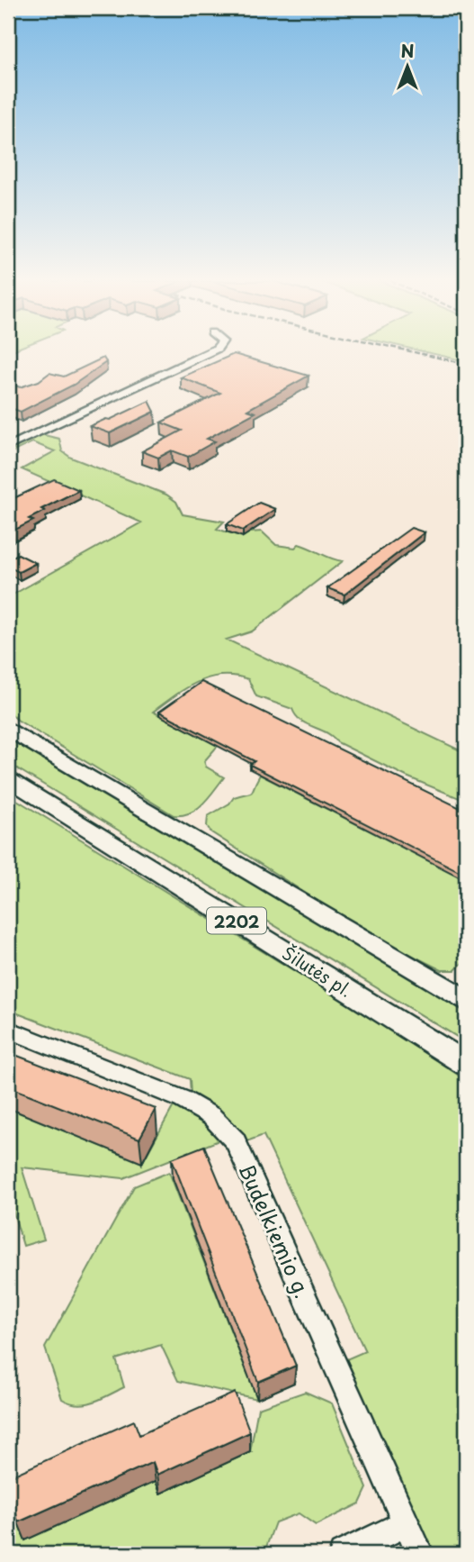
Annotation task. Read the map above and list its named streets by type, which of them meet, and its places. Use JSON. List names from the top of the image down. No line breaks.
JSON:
{"streets":{"main road":["2202","Šilutės pl."],"street":["Budelkiemio g."]},"north":"top"}
